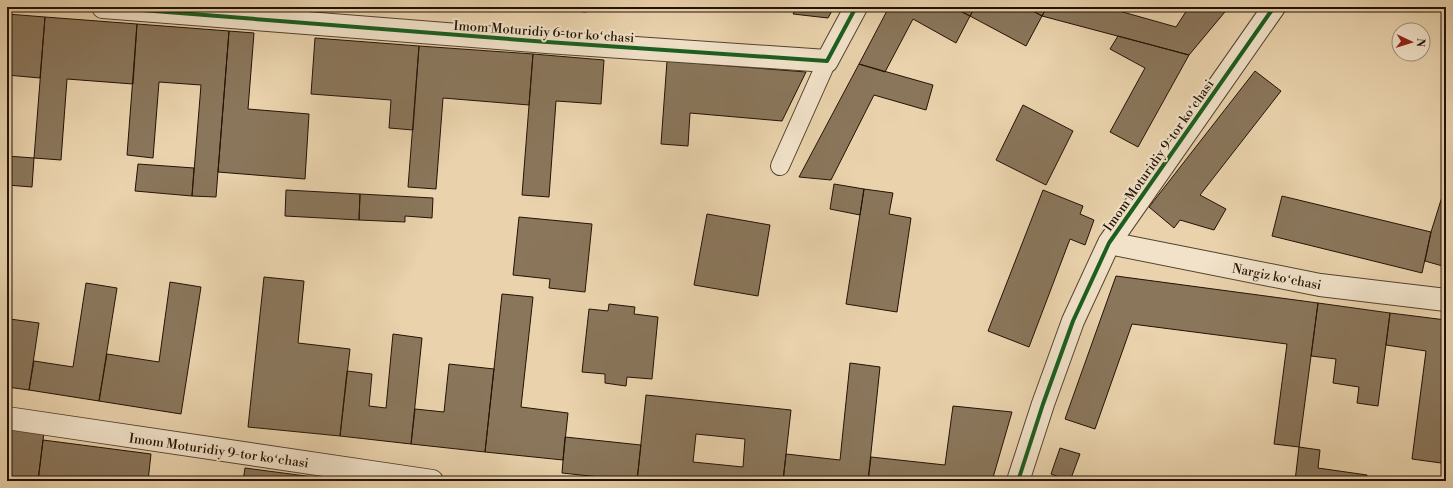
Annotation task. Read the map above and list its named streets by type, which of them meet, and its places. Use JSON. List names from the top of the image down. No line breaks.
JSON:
{"streets":{"street":["Imom Moturidiy 6-tor koʻchasi","Imom Moturidiy 9-tor koʻchasi","Nargiz koʻchasi"]},"crossings":[["Imom Moturidiy 9-tor koʻchasi","Nargiz koʻchasi"]],"north":"right"}
